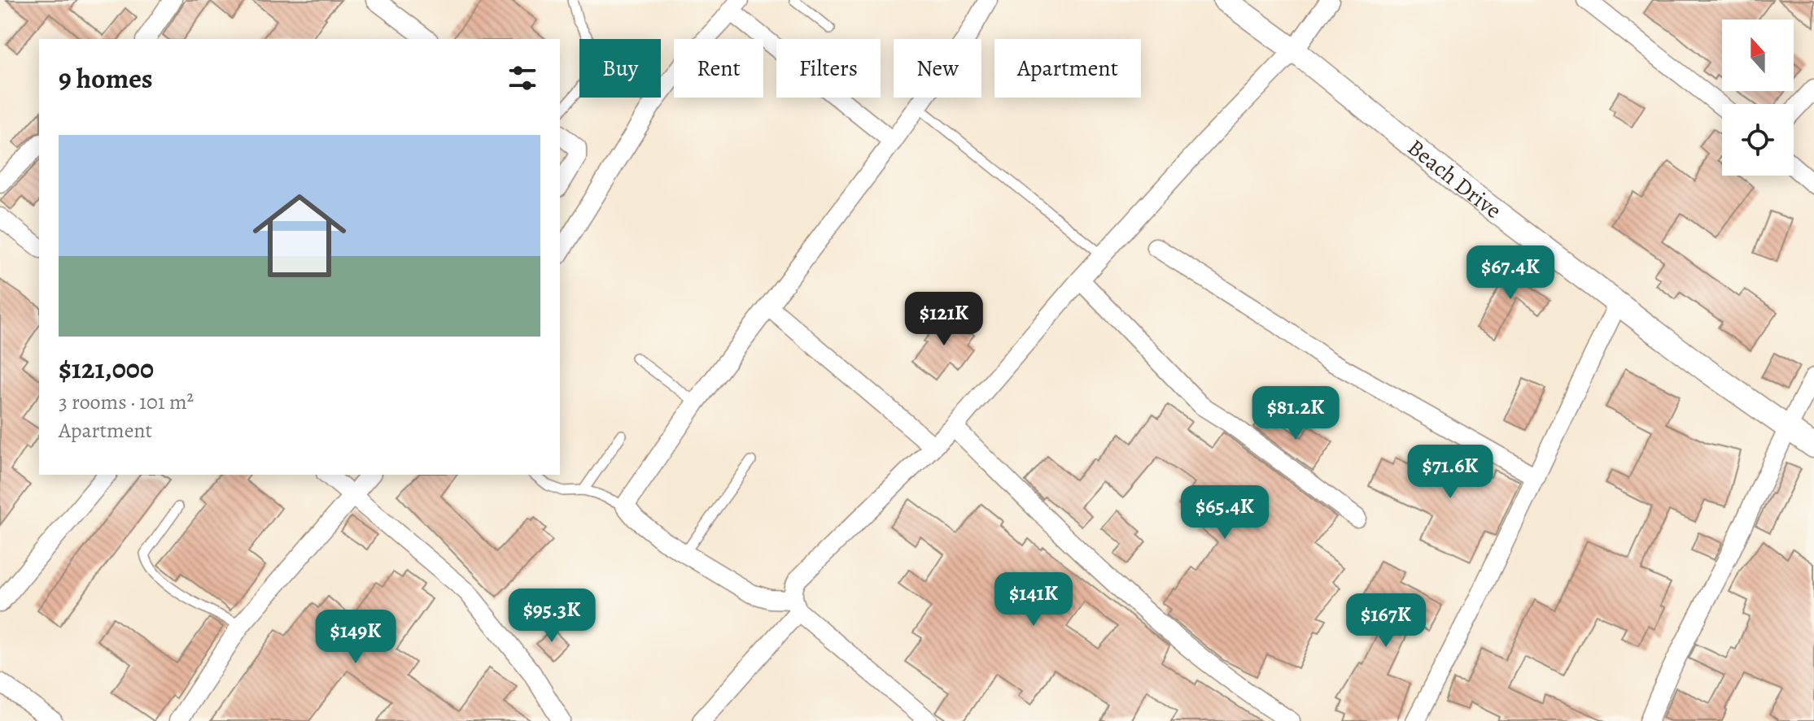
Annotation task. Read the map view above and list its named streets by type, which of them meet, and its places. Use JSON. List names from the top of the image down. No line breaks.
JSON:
{"streets":{"street":["Beach Drive"]},"north":"top","page":{"chip":["Buy","Rent","Filters","New","Apartment"],"heading":"9 homes","list":[{"name":"$121,000","note":"3 rooms · 101 m² · Apartment"}],"price":["$67.4K","$121K","$81.2K","$71.6K","$65.4K","$141K","$95.3K","$167K","$149K"]}}
